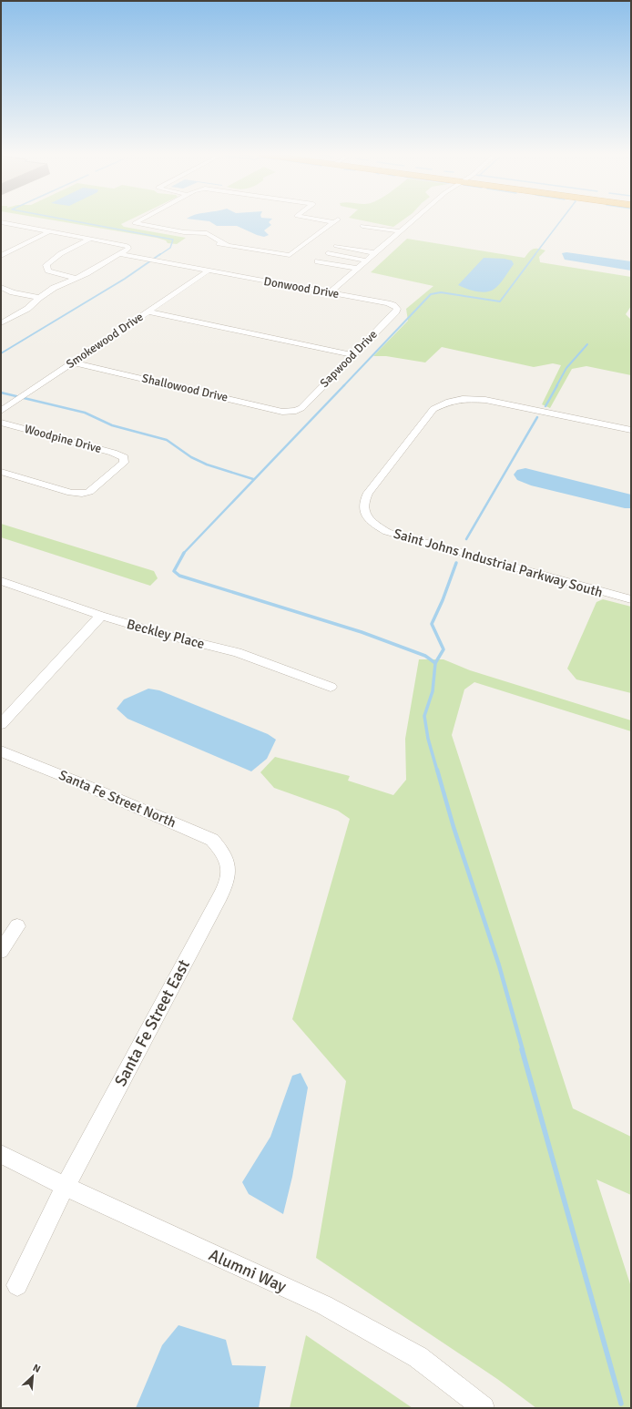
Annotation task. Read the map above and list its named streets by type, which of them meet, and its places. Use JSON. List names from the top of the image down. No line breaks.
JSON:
{"streets":{"street":["Donwood Drive","Smokewood Drive","Sapwood Drive","Shallowood Drive","Woodpine Drive","Saint Johns Industrial Parkway South","Beckley Place","Santa Fe Street North","Santa Fe Street East","Alumni Way"]},"crossings":[["Donwood Drive","Smokewood Drive"],["Donwood Drive","Sapwood Drive"],["Smokewood Drive","Shallowood Drive"],["Sapwood Drive","Shallowood Drive"],["Santa Fe Street North","Santa Fe Street East"],["Santa Fe Street East","Alumni Way"]],"north":"top right"}
